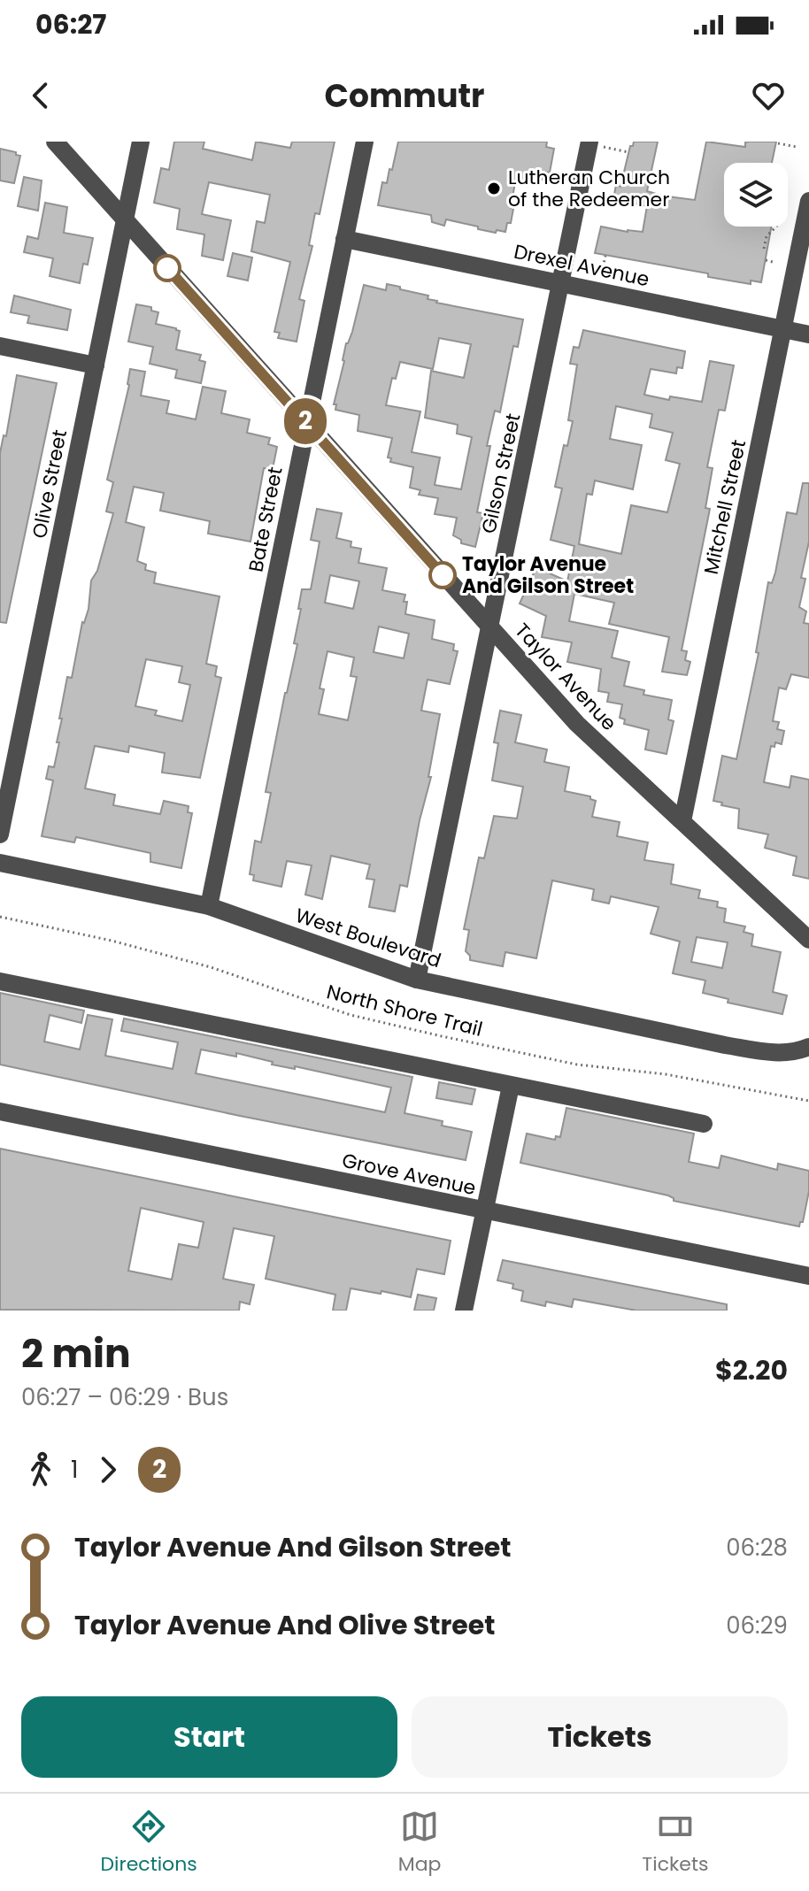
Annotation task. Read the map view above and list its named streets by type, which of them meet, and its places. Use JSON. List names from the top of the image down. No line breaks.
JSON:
{"streets":{"street":["Drexel Avenue","Gilson Street","Olive Street","Mitchell Street","Bate Street","Taylor Avenue","West Boulevard","Grove Avenue"],"path":["North Shore Trail"]},"crossings":[["Drexel Avenue","Gilson Street"],["Drexel Avenue","Mitchell Street"],["Drexel Avenue","Bate Street"],["Gilson Street","Taylor Avenue"],["Gilson Street","West Boulevard"],["Olive Street","Taylor Avenue"],["Mitchell Street","Taylor Avenue"],["Bate Street","Taylor Avenue"],["Bate Street","West Boulevard"]],"places":["Lutheran Church of the Redeemer","Taylor Avenue And Gilson Street"],"lines":["bus line 2"],"page":{"status":"06:27","header":"Commutr","on_map":"2","heading":["2 min","06:27 – 06:29 · Bus","$2.20"],"legs":["1","2"],"list":[{"name":"Taylor Avenue And Gilson Street","value":"06:28"},{"name":"Taylor Avenue And Olive Street","value":"06:29"}],"buttons":["Start","Tickets"],"tabs":["Directions","Map","Tickets"]}}
